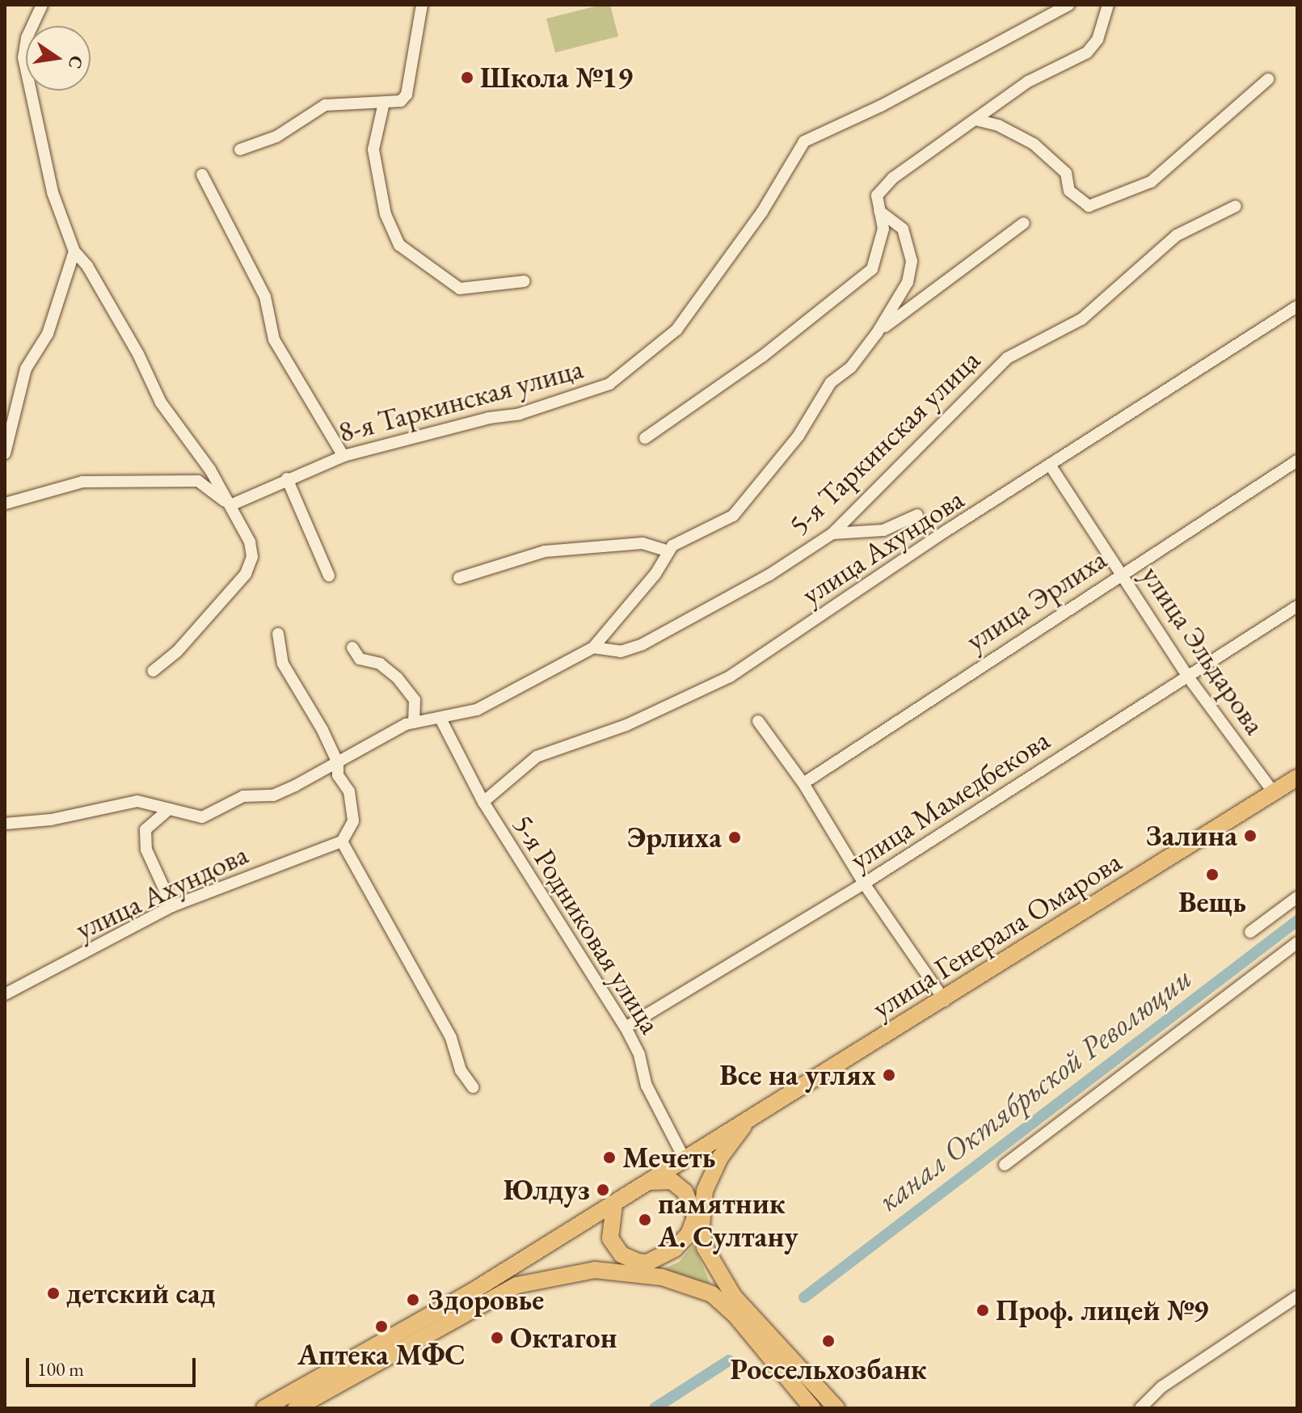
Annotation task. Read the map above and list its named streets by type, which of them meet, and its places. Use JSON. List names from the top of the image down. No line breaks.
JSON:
{"streets":{"main road":["улица Генерала Омарова"],"street":["8-я Таркинская улица","5-я Таркинская улица","улица Ахундова","улица Эрлиха","улица Эльдарова","улица Мамедбекова","5-я Родниковая улица"]},"crossings":[["улица Ахундова","улица Эльдарова"],["улица Ахундова","5-я Родниковая улица"],["улица Эрлиха","улица Эльдарова"],["улица Эльдарова","улица Мамедбекова"],["улица Эльдарова","улица Генерала Омарова"],["улица Мамедбекова","5-я Родниковая улица"],["5-я Родниковая улица","улица Генерала Омарова"]],"water":["канал Октябрьской Революции"],"places":["Школа №19","Залина","Эрлиха","Вещь","Все на углях","Мечеть","Юлдуз","памятник А. Султану","детский сад","Здоровье","Проф. лицей №9","Аптека МФС","Октагон","Россельхозбанк"],"scale_bar":"100 m","north":"right"}
